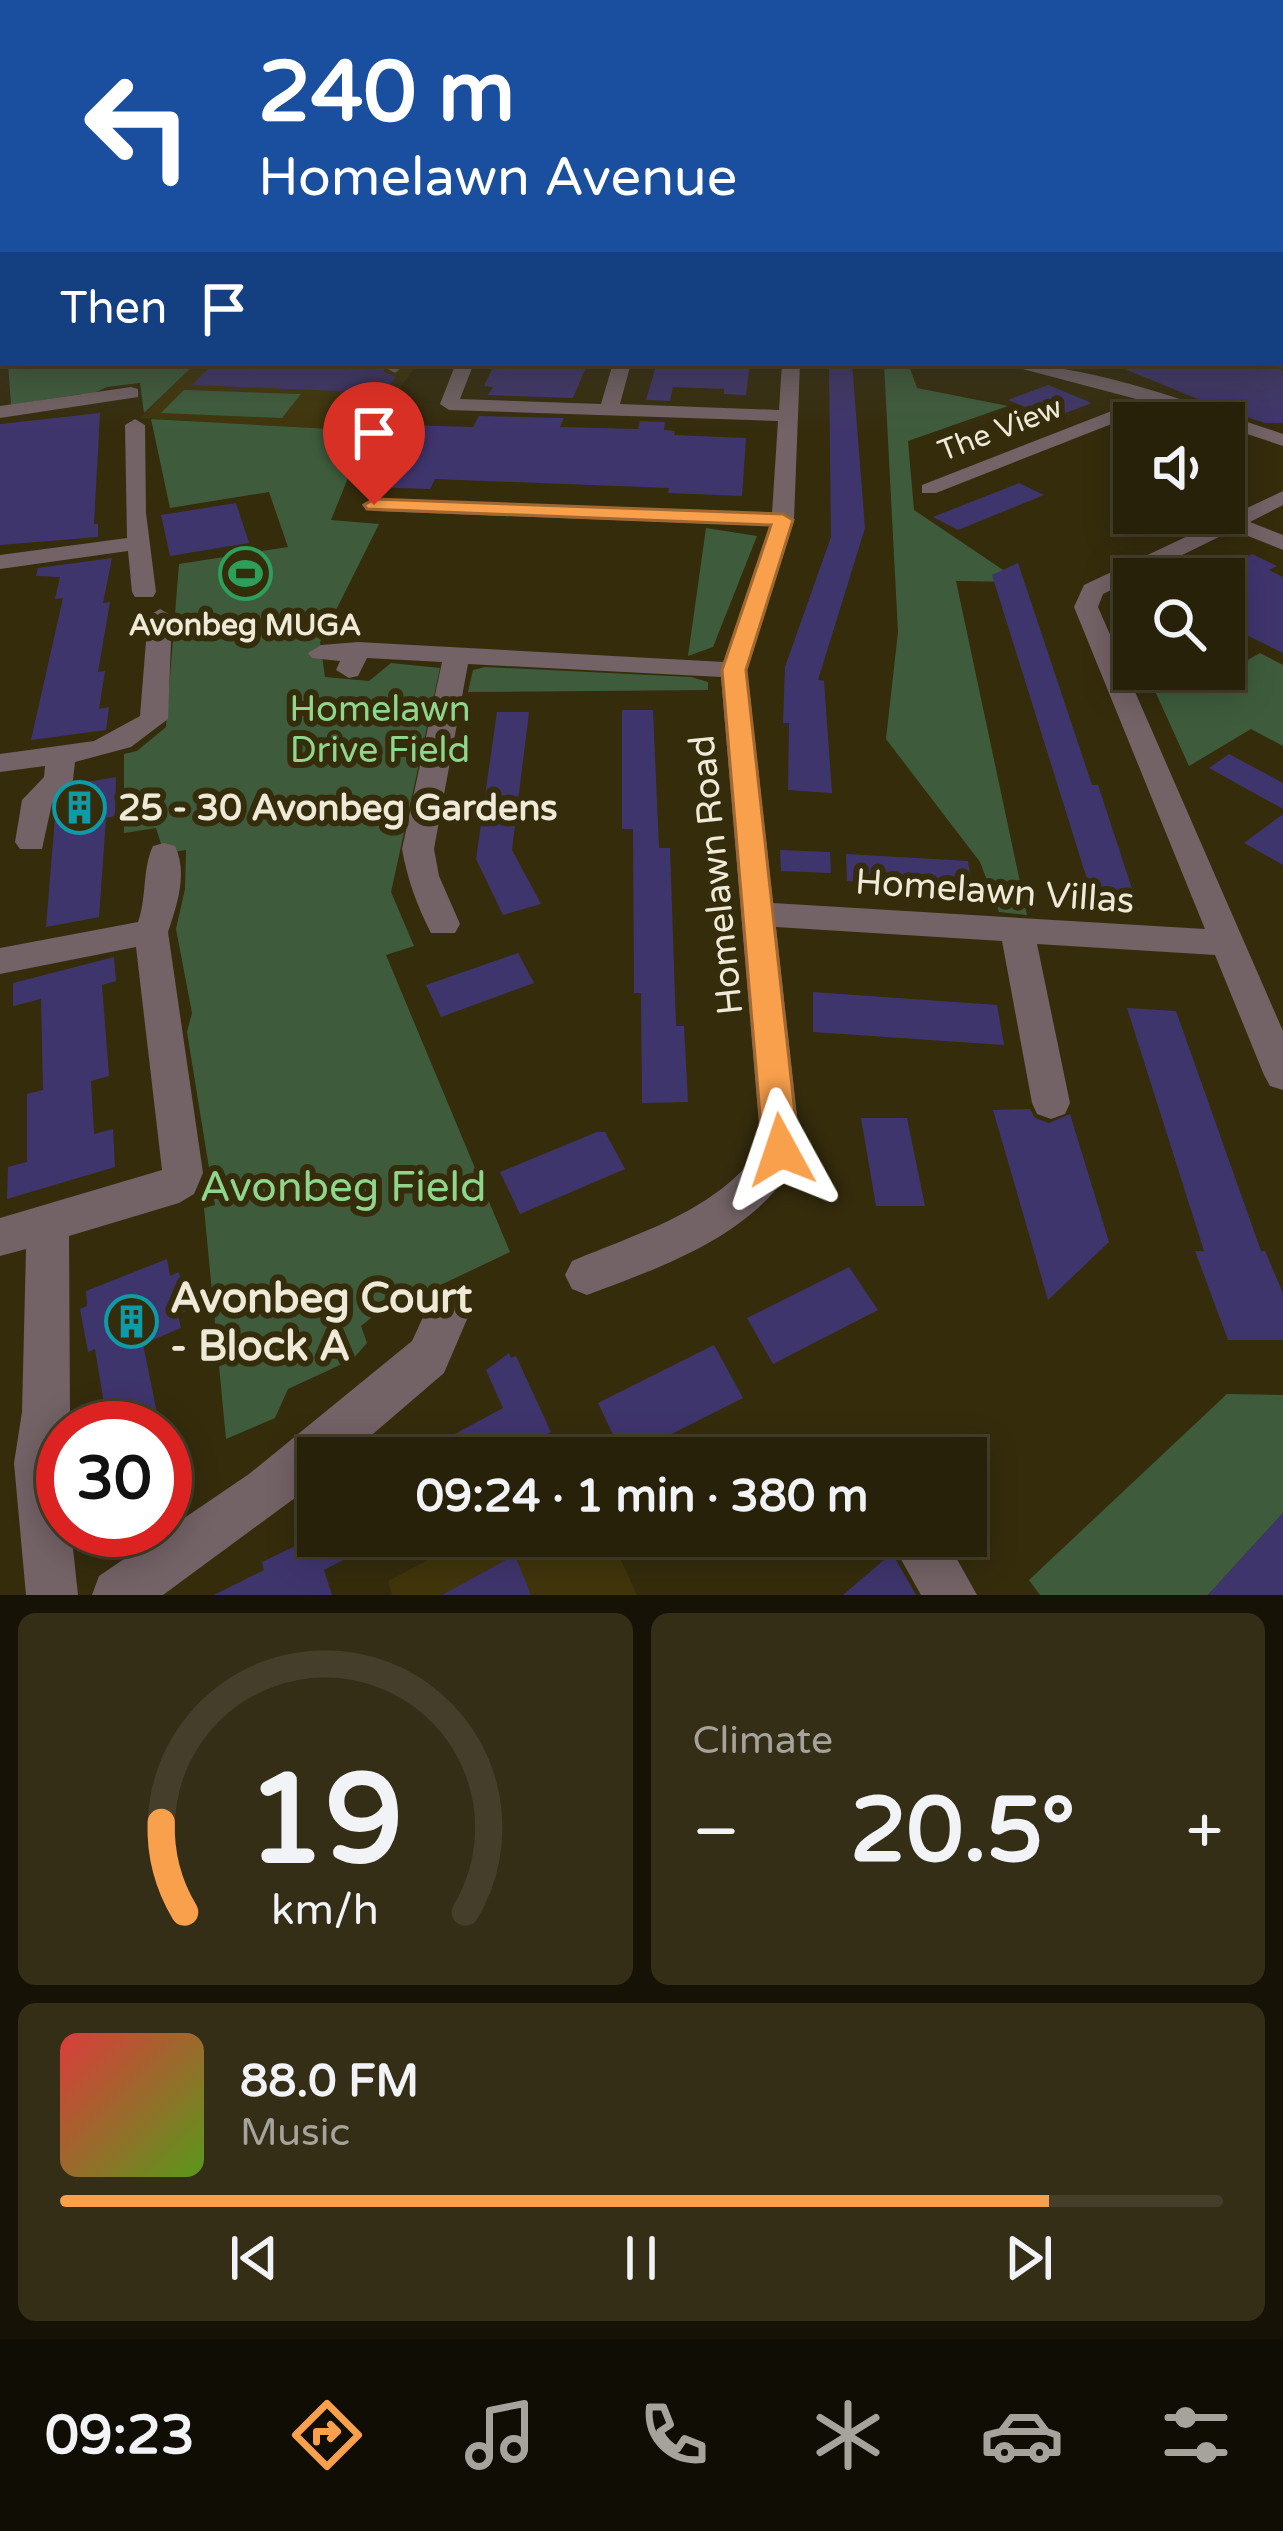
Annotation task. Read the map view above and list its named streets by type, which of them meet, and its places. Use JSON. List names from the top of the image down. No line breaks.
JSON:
{"streets":{"street":["The View","Homelawn Road","Homelawn Villas"]},"crossings":[["Homelawn Road","Homelawn Villas"]],"parks":["Homelawn Drive Field","Avonbeg Field"],"places":{"sports":["Avonbeg MUGA"],"building":["25 - 30 Avonbeg Gardens","Avonbeg Court - Block A"]},"page":{"turn":["240 m","Homelawn Avenue"],"then":"Then","limit":"30","trip":"09:24 · 1 min · 380 m","tile":"Climate","heat":["−","20.5°","+"],"song":["88.0 FM","Music"],"tabs":"09:23","gauge":["19","km/h"]}}
